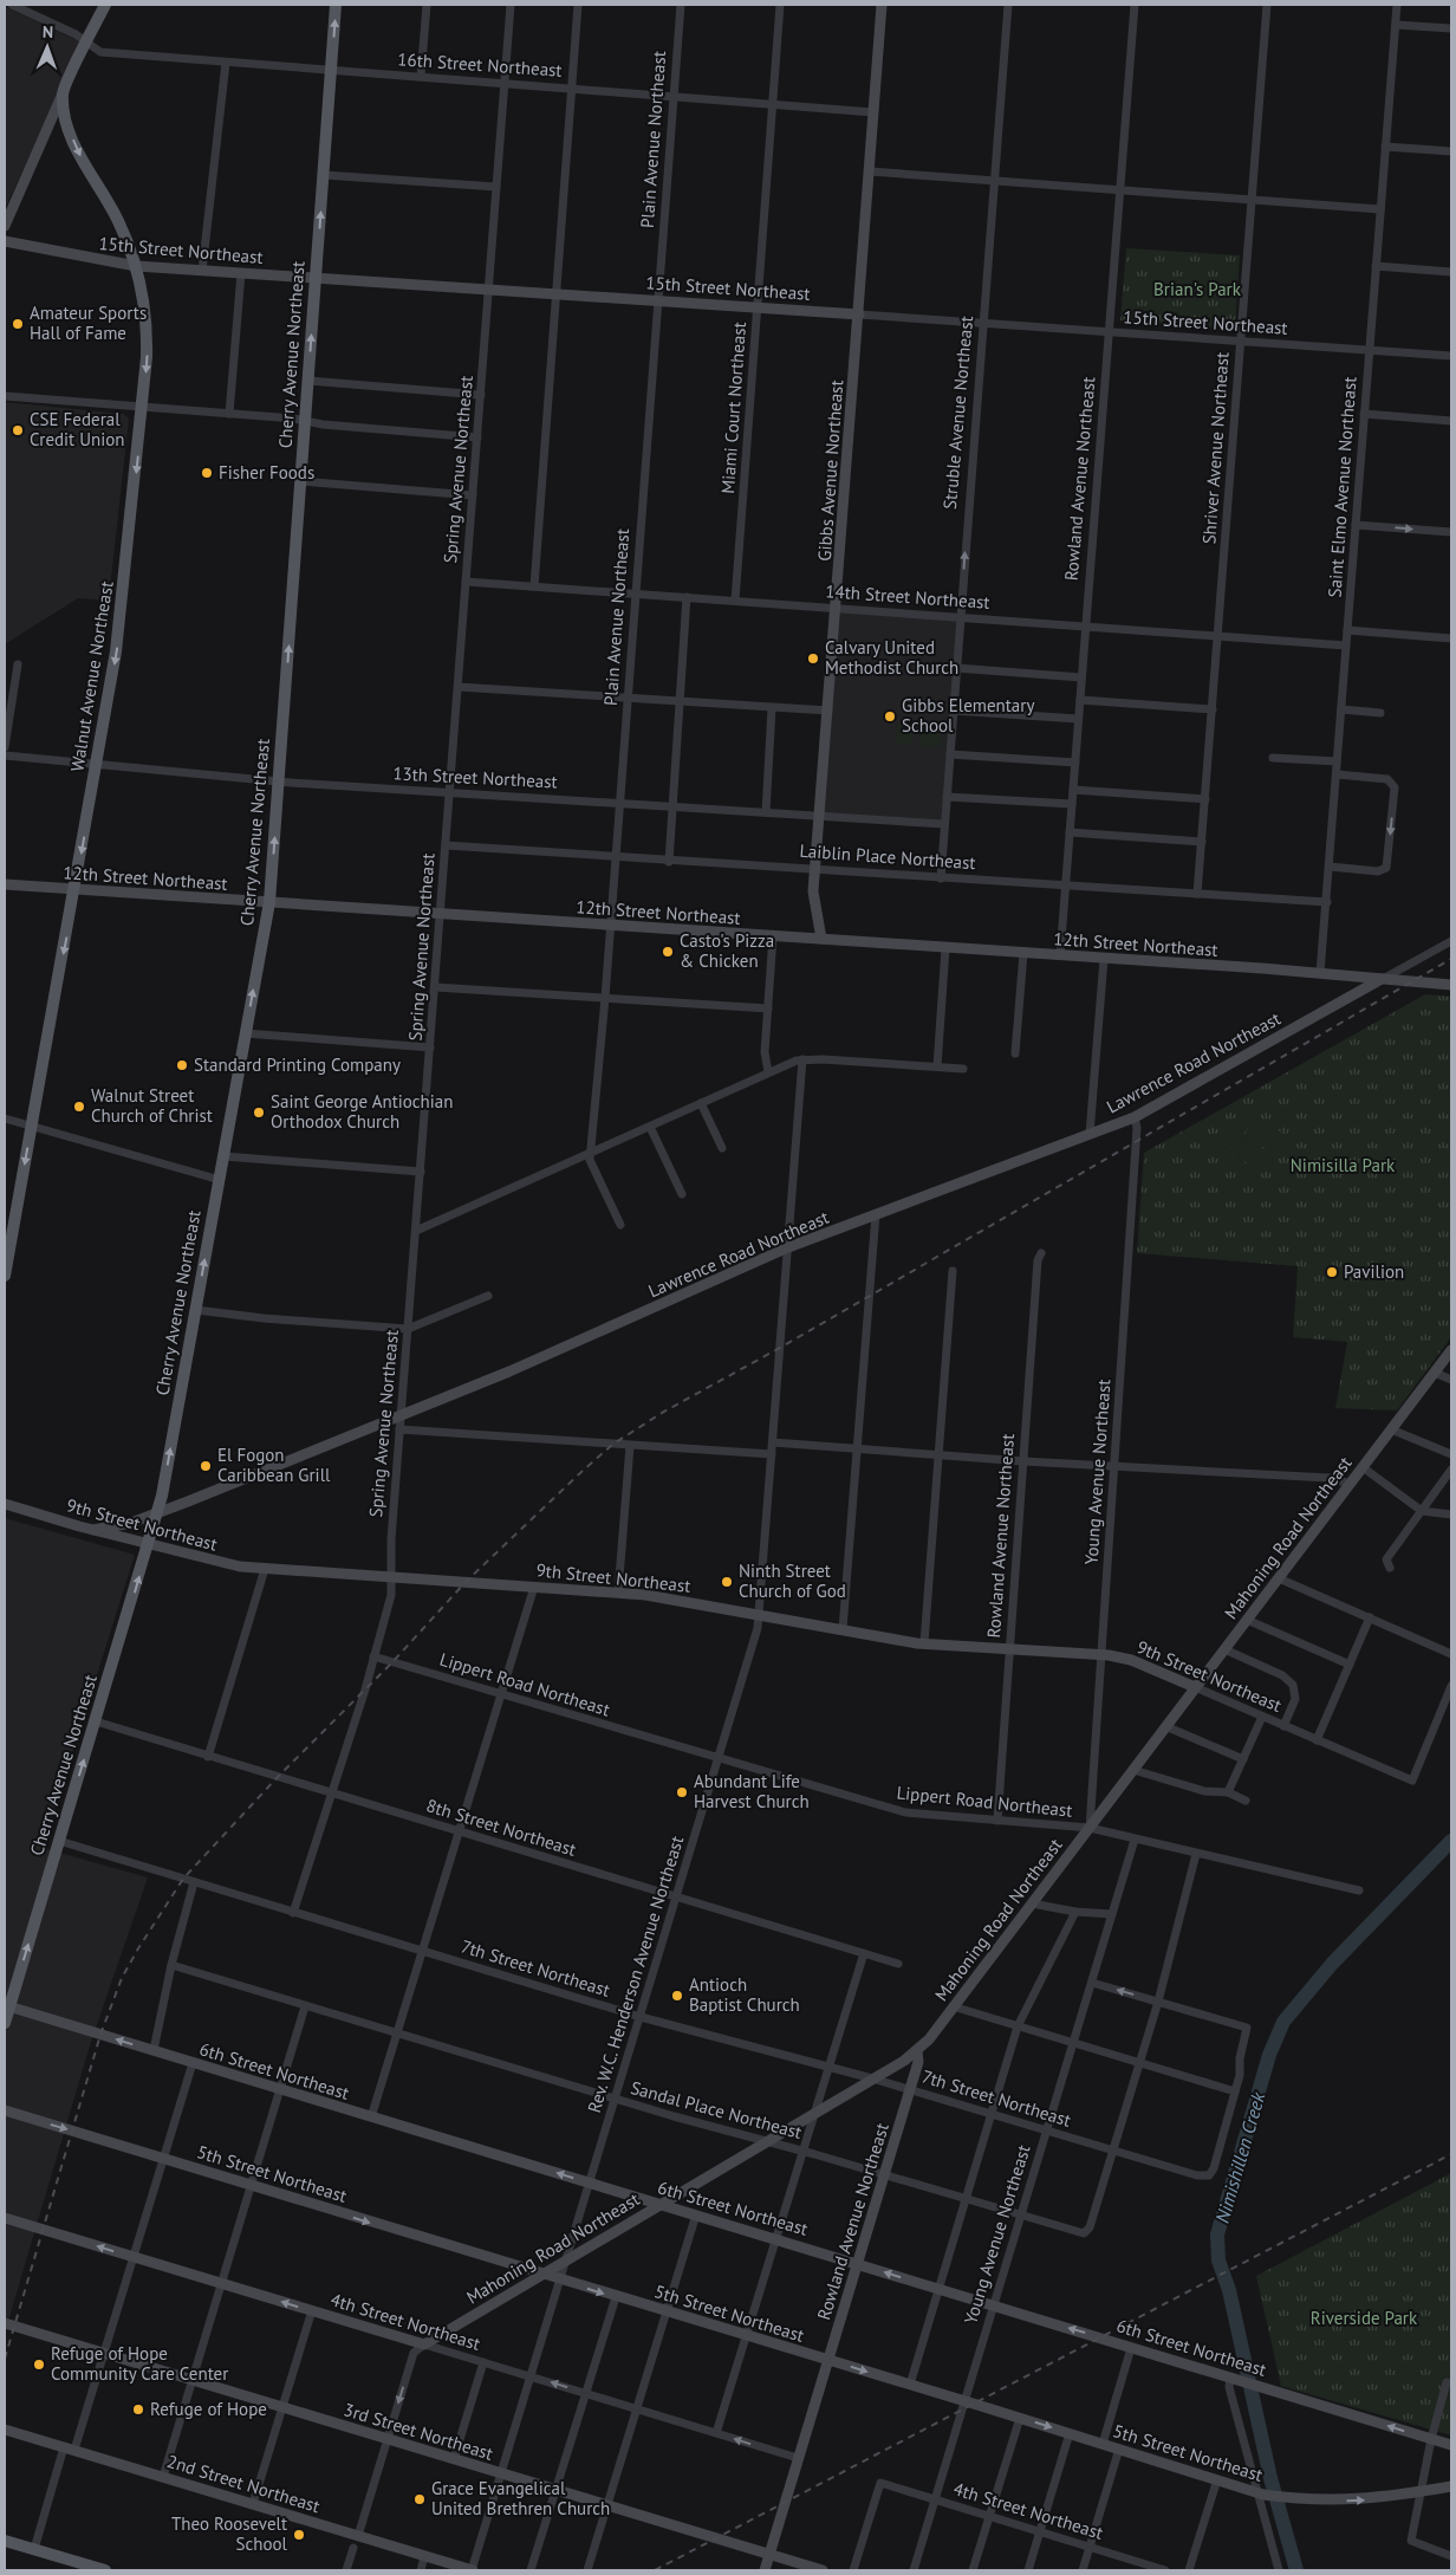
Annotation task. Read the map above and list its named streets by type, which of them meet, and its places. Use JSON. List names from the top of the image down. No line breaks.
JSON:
{"streets":{"main road":["Cherry Avenue Northeast","Walnut Avenue Northeast"],"street":["16th Street Northeast","Plain Avenue Northeast","15th Street Northeast","Miami Court Northeast","Struble Avenue Northeast","Shriver Avenue Northeast","Spring Avenue Northeast","Gibbs Avenue Northeast","Rowland Avenue Northeast","Saint Elmo Avenue Northeast","14th Street Northeast","13th Street Northeast","Laiblin Place Northeast","12th Street Northeast","Lawrence Road Northeast","Young Avenue Northeast","9th Street Northeast","Mahoning Road Northeast","Lippert Road Northeast","8th Street Northeast","7th Street Northeast","Rev. W.C. Henderson Avenue Northeast","6th Street Northeast","Sandal Place Northeast","5th Street Northeast","4th Street Northeast","3rd Street Northeast","2nd Street Northeast"]},"crossings":[["16th Street Northeast","Plain Avenue Northeast"],["16th Street Northeast","Cherry Avenue Northeast"],["16th Street Northeast","Miami Court Northeast"],["16th Street Northeast","Spring Avenue Northeast"],["16th Street Northeast","Gibbs Avenue Northeast"],["Plain Avenue Northeast","15th Street Northeast"],["Plain Avenue Northeast","14th Street Northeast"],["Plain Avenue Northeast","13th Street Northeast"],["Plain Avenue Northeast","Laiblin Place Northeast"],["Plain Avenue Northeast","12th Street Northeast"],["15th Street Northeast","Cherry Avenue Northeast"],["15th Street Northeast","Miami Court Northeast"],["15th Street Northeast","Struble Avenue Northeast"],["15th Street Northeast","Shriver Avenue Northeast"],["15th Street Northeast","Spring Avenue Northeast"],["15th Street Northeast","Gibbs Avenue Northeast"],["15th Street Northeast","Rowland Avenue Northeast"],["15th Street Northeast","Saint Elmo Avenue Northeast"],["15th Street Northeast","Walnut Avenue Northeast"],["Cherry Avenue Northeast","13th Street Northeast"],["Cherry Avenue Northeast","12th Street Northeast"],["Cherry Avenue Northeast","Lawrence Road Northeast"],["Cherry Avenue Northeast","9th Street Northeast"],["Cherry Avenue Northeast","8th Street Northeast"],["Cherry Avenue Northeast","7th Street Northeast"],["Cherry Avenue Northeast","6th Street Northeast"],["Miami Court Northeast","14th Street Northeast"],["Struble Avenue Northeast","14th Street Northeast"],["Struble Avenue Northeast","13th Street Northeast"],["Struble Avenue Northeast","Laiblin Place Northeast"],["Shriver Avenue Northeast","14th Street Northeast"],["Shriver Avenue Northeast","Laiblin Place Northeast"],["Spring Avenue Northeast","14th Street Northeast"],["Spring Avenue Northeast","13th Street Northeast"],["Spring Avenue Northeast","Laiblin Place Northeast"],["Spring Avenue Northeast","12th Street Northeast"],["Spring Avenue Northeast","Lawrence Road Northeast"],["Spring Avenue Northeast","9th Street Northeast"],["Spring Avenue Northeast","Lippert Road Northeast"],["Spring Avenue Northeast","8th Street Northeast"],["Spring Avenue Northeast","7th Street Northeast"],["Gibbs Avenue Northeast","14th Street Northeast"],["Gibbs Avenue Northeast","13th Street Northeast"],["Gibbs Avenue Northeast","Laiblin Place Northeast"],["Gibbs Avenue Northeast","12th Street Northeast"],["Rowland Avenue Northeast","14th Street Northeast"],["Rowland Avenue Northeast","Laiblin Place Northeast"],["Rowland Avenue Northeast","12th Street Northeast"],["Rowland Avenue Northeast","9th Street Northeast"],["Rowland Avenue Northeast","Mahoning Road Northeast"],["Rowland Avenue Northeast","Lippert Road Northeast"],["Rowland Avenue Northeast","7th Street Northeast"],["Rowland Avenue Northeast","6th Street Northeast"],["Rowland Avenue Northeast","Sandal Place Northeast"],["Rowland Avenue Northeast","5th Street Northeast"],["Rowland Avenue Northeast","4th Street Northeast"],["Rowland Avenue Northeast","3rd Street Northeast"],["Saint Elmo Avenue Northeast","14th Street Northeast"],["Saint Elmo Avenue Northeast","Laiblin Place Northeast"],["Saint Elmo Avenue Northeast","12th Street Northeast"],["Walnut Avenue Northeast","13th Street Northeast"],["Walnut Avenue Northeast","12th Street Northeast"],["12th Street Northeast","Lawrence Road Northeast"],["Lawrence Road Northeast","Young Avenue Northeast"],["Lawrence Road Northeast","9th Street Northeast"],["Lawrence Road Northeast","Rev. W.C. Henderson Avenue Northeast"],["Young Avenue Northeast","9th Street Northeast"],["Young Avenue Northeast","Mahoning Road Northeast"],["Young Avenue Northeast","Lippert Road Northeast"],["Young Avenue Northeast","7th Street Northeast"],["Young Avenue Northeast","6th Street Northeast"],["Young Avenue Northeast","Sandal Place Northeast"],["Young Avenue Northeast","5th Street Northeast"],["Young Avenue Northeast","4th Street Northeast"],["9th Street Northeast","Mahoning Road Northeast"],["9th Street Northeast","Rev. W.C. Henderson Avenue Northeast"],["Mahoning Road Northeast","Lippert Road Northeast"],["Mahoning Road Northeast","7th Street Northeast"],["Mahoning Road Northeast","Rev. W.C. Henderson Avenue Northeast"],["Mahoning Road Northeast","6th Street Northeast"],["Mahoning Road Northeast","Sandal Place Northeast"],["Mahoning Road Northeast","5th Street Northeast"],["Mahoning Road Northeast","4th Street Northeast"],["Lippert Road Northeast","Rev. W.C. Henderson Avenue Northeast"],["8th Street Northeast","Rev. W.C. Henderson Avenue Northeast"],["7th Street Northeast","Rev. W.C. Henderson Avenue Northeast"],["7th Street Northeast","Sandal Place Northeast"],["Rev. W.C. Henderson Avenue Northeast","6th Street Northeast"],["Rev. W.C. Henderson Avenue Northeast","Sandal Place Northeast"],["Rev. W.C. Henderson Avenue Northeast","5th Street Northeast"],["Rev. W.C. Henderson Avenue Northeast","4th Street Northeast"],["Rev. W.C. Henderson Avenue Northeast","3rd Street Northeast"],["Rev. W.C. Henderson Avenue Northeast","2nd Street Northeast"]],"one_way":["Cherry Avenue Northeast","Walnut Avenue Northeast","6th Street Northeast","5th Street Northeast"],"water":["Nimishillen Creek"],"parks":["Brian's Park","Nimisilla Park","Riverside Park"],"places":["Amateur Sports Hall of Fame","CSE Federal Credit Union","Fisher Foods","Calvary United Methodist Church","Gibbs Elementary School","Casto's Pizza & Chicken","Standard Printing Company","Walnut Street Church of Christ","Saint George Antiochian Orthodox Church","Pavilion","El Fogon Caribbean Grill","Ninth Street Church of God","Abundant Life Harvest Church","Antioch Baptist Church","Refuge of Hope Community Care Center","Refuge of Hope","Grace Evangelical United Brethren Church","Theo Roosevelt School"],"north":"top"}
